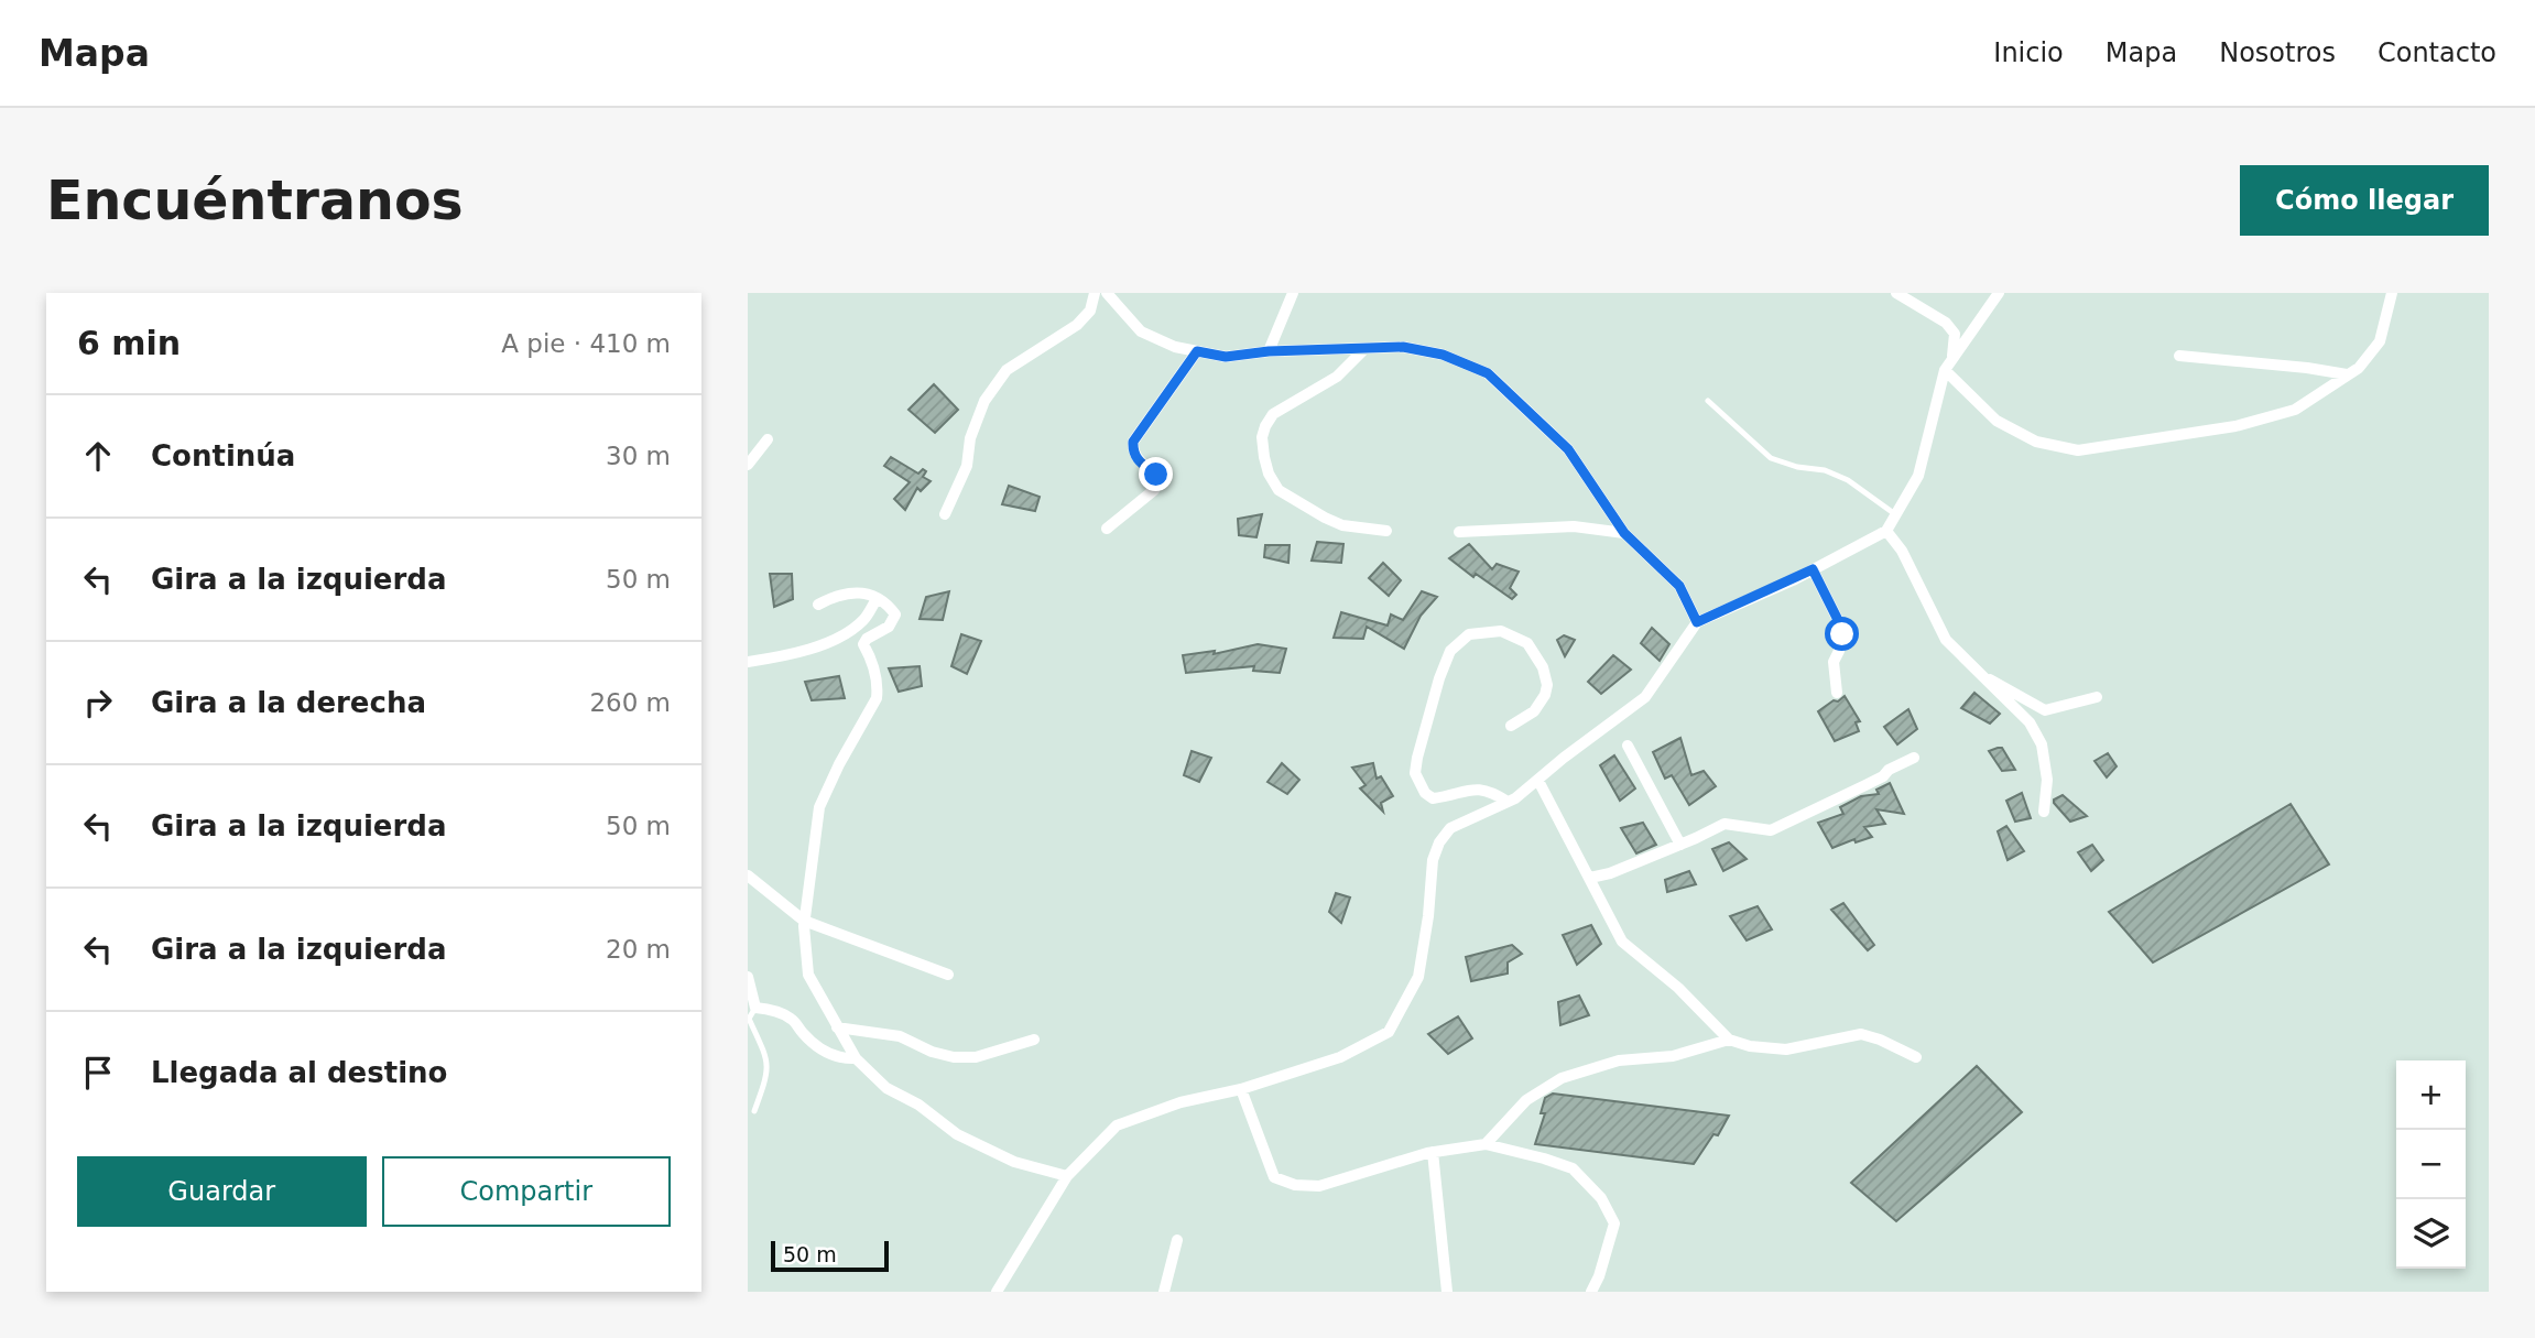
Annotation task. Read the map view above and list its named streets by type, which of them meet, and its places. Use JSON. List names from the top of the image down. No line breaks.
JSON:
{"scale_bar":"50 m","page":{"header":"Mapa","nav":["Inicio","Mapa","Nosotros","Contacto"],"buttons":["Cómo llegar",["Guardar","Compartir"]],"title":"Encuéntranos","heading":["6 min","A pie · 410 m"],"list":[["Continúa","30 m"],["Gira a la izquierda","50 m"],["Gira a la derecha","260 m"],["Gira a la izquierda","50 m"],["Gira a la izquierda","20 m"],"Llegada al destino"],"map_buttons":["+","−"],"scale":"50 m"}}
